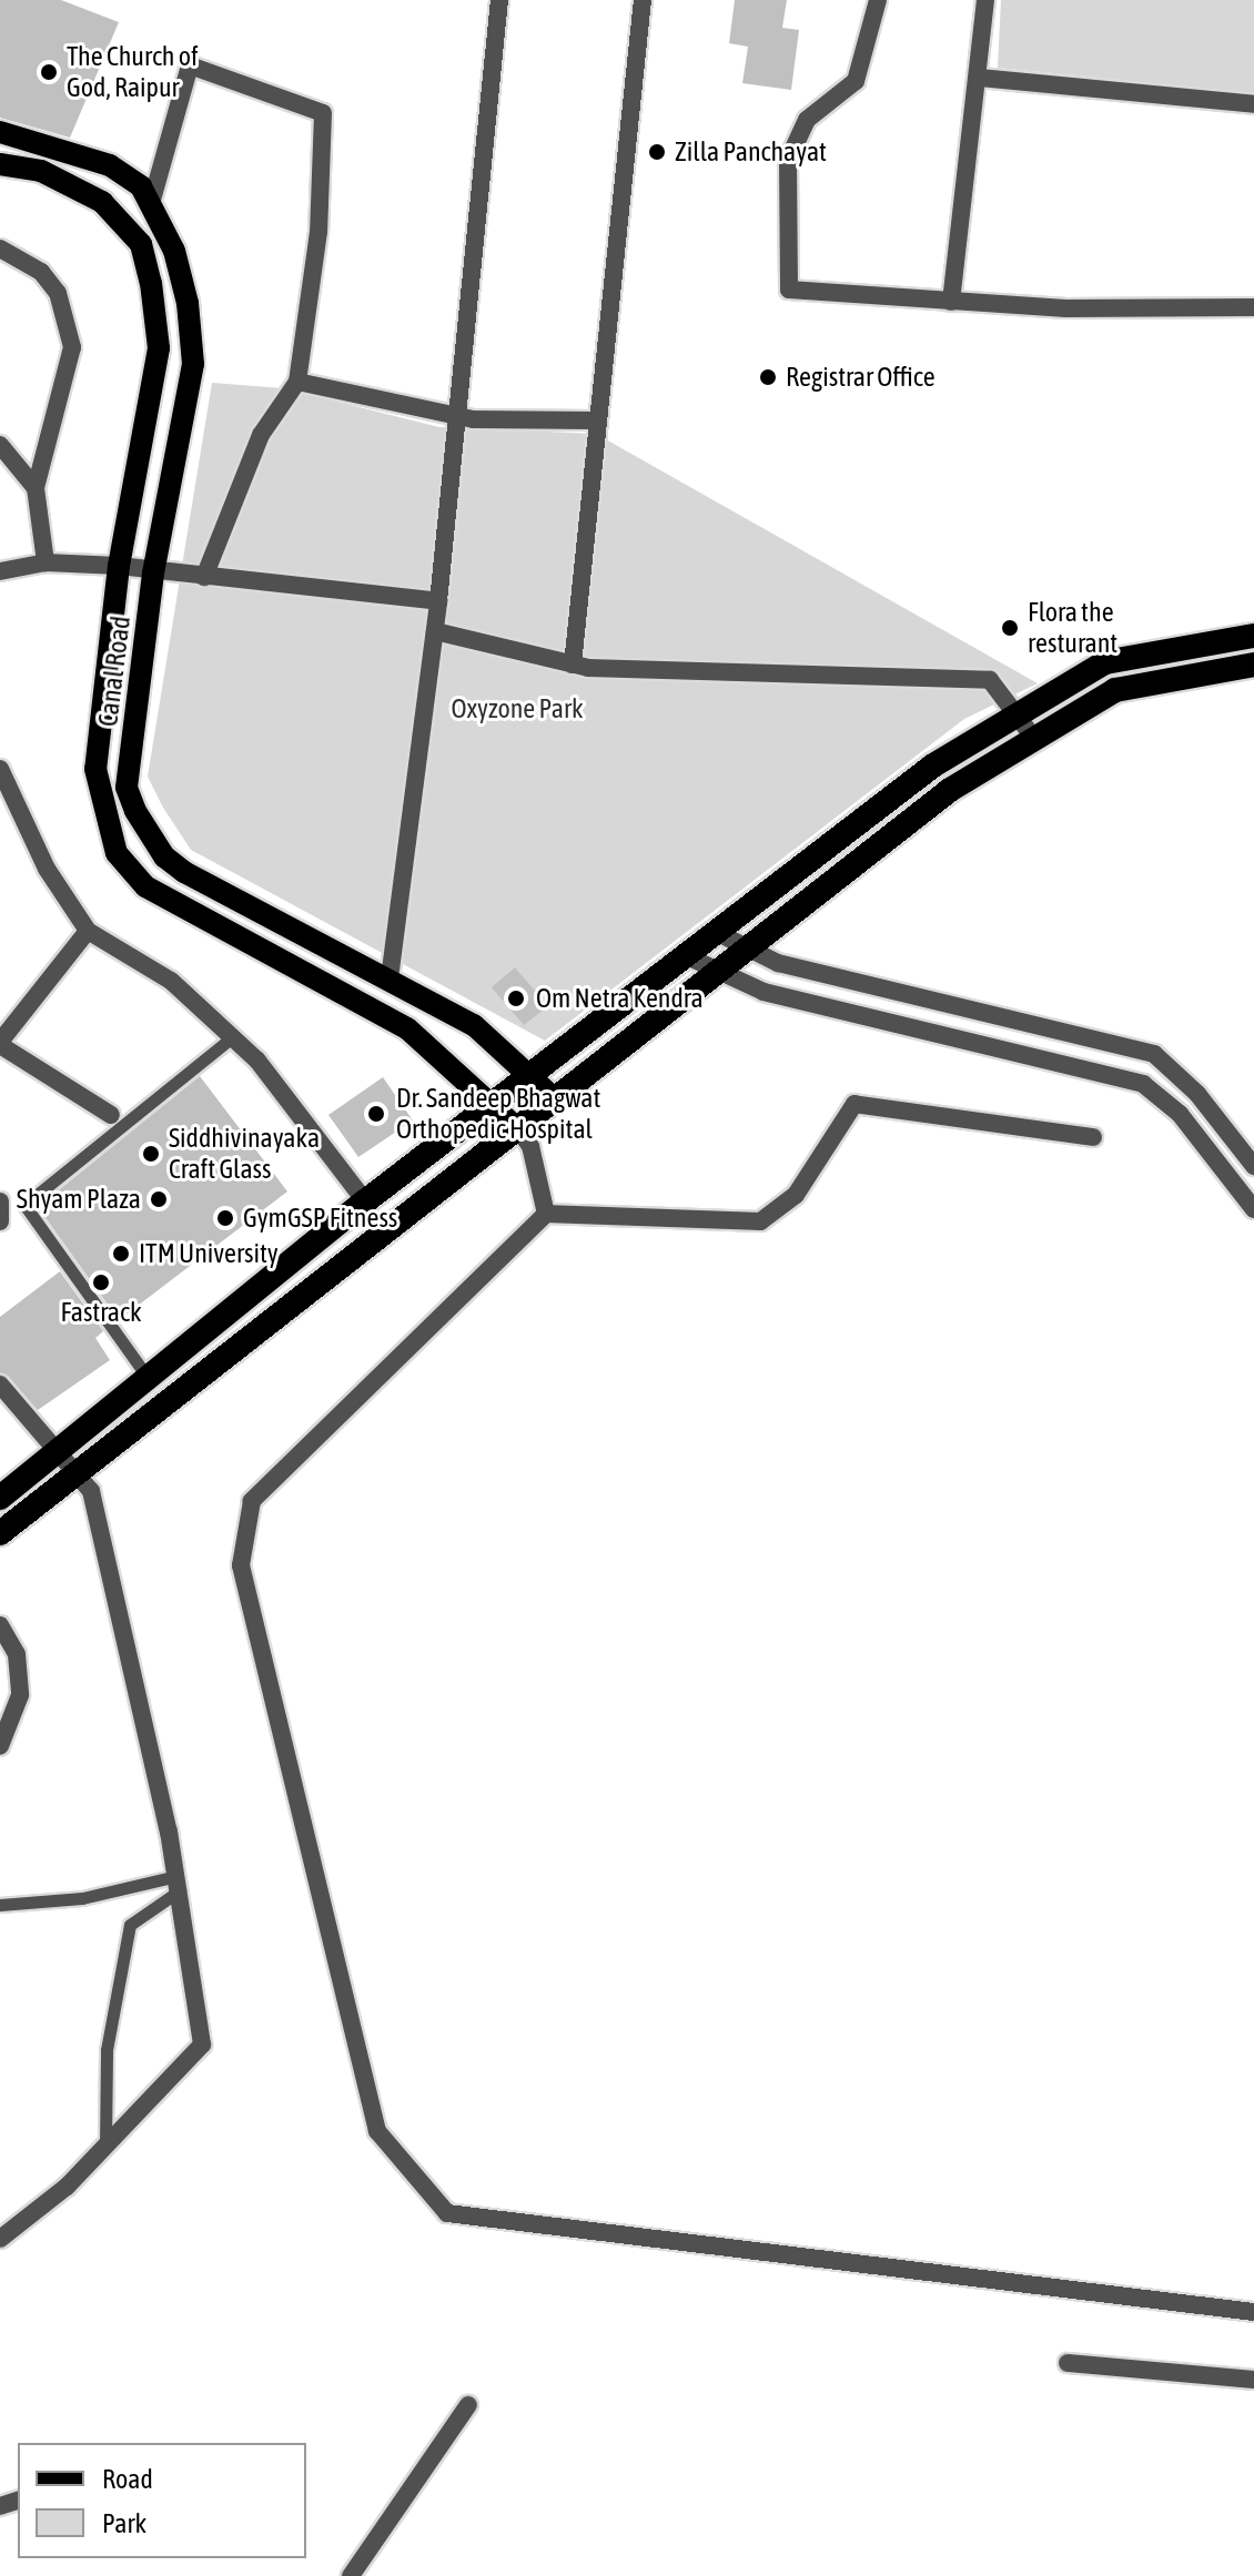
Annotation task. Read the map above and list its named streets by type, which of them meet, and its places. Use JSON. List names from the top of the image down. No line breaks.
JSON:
{"streets":{"main road":["Canal Road"]},"parks":["Oxyzone Park"],"places":["The Church of God, Raipur","Zilla Panchayat","Registrar Office","Flora the resturant","Om Netra Kendra","Dr. Sandeep Bhagwat Orthopedic Hospital","Siddhivinayaka Craft Glass","Shyam Plaza","GymGSP Fitness","ITM University","Fastrack"],"legend":["Road","Park"]}
